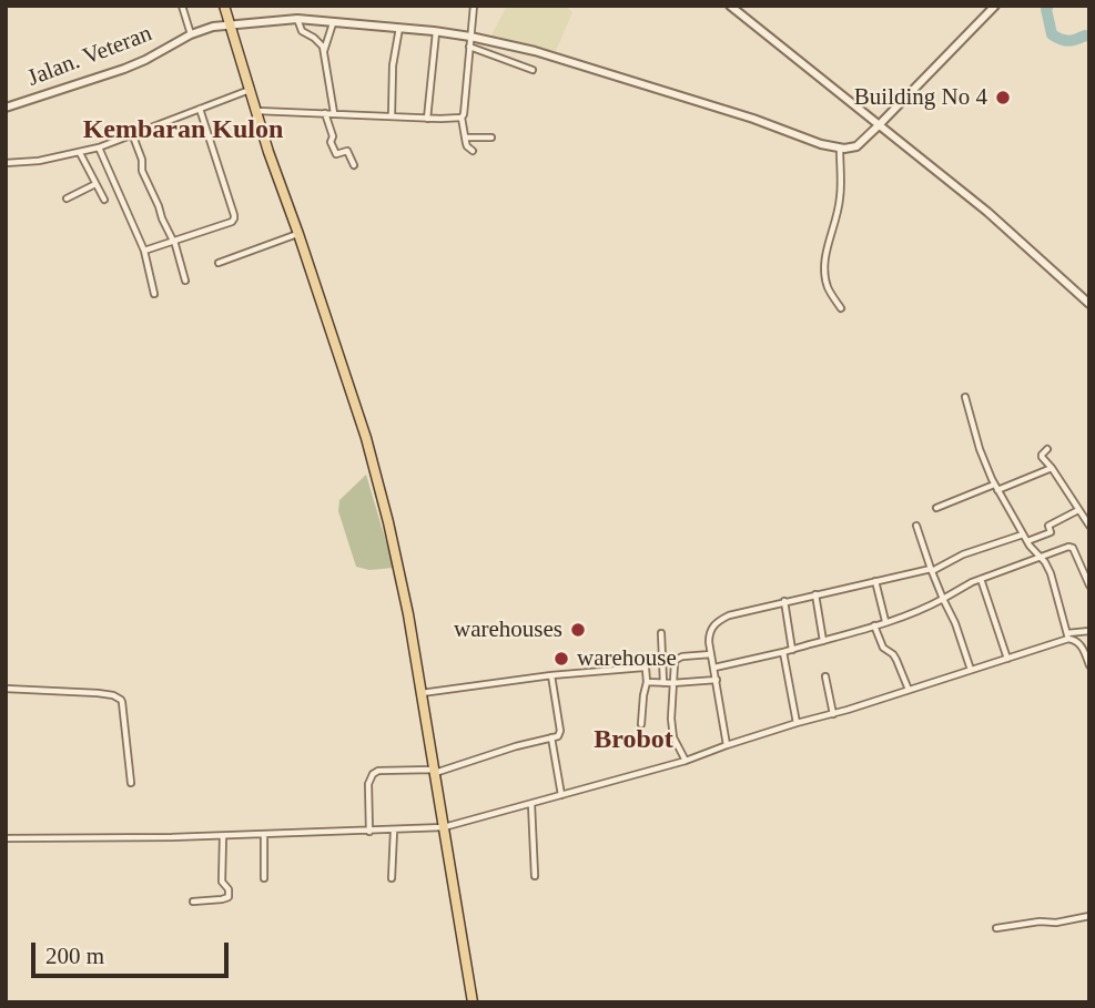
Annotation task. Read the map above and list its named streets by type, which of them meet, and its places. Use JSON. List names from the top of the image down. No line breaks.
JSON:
{"streets":{"street":["Jalan. Veteran"]},"districts":["Kembaran Kulon","Brobot"],"places":["Building No 4","warehouses","warehouse"],"scale_bar":"200 m"}
